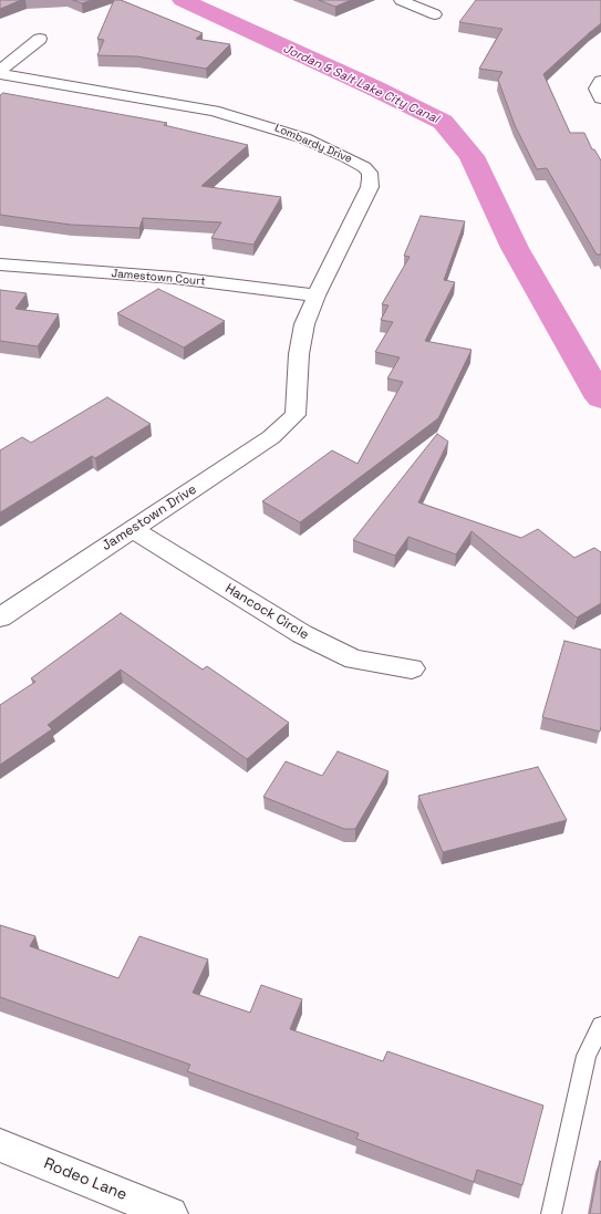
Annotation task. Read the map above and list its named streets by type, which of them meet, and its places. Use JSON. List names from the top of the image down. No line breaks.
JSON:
{"streets":{"street":["Lombardy Drive","Jamestown Court","Jamestown Drive","Hancock Circle","Rodeo Lane"]},"crossings":[["Lombardy Drive","Jamestown Court"],["Lombardy Drive","Jamestown Drive"],["Jamestown Drive","Hancock Circle"]],"water":["Jordan & Salt Lake City Canal"]}
